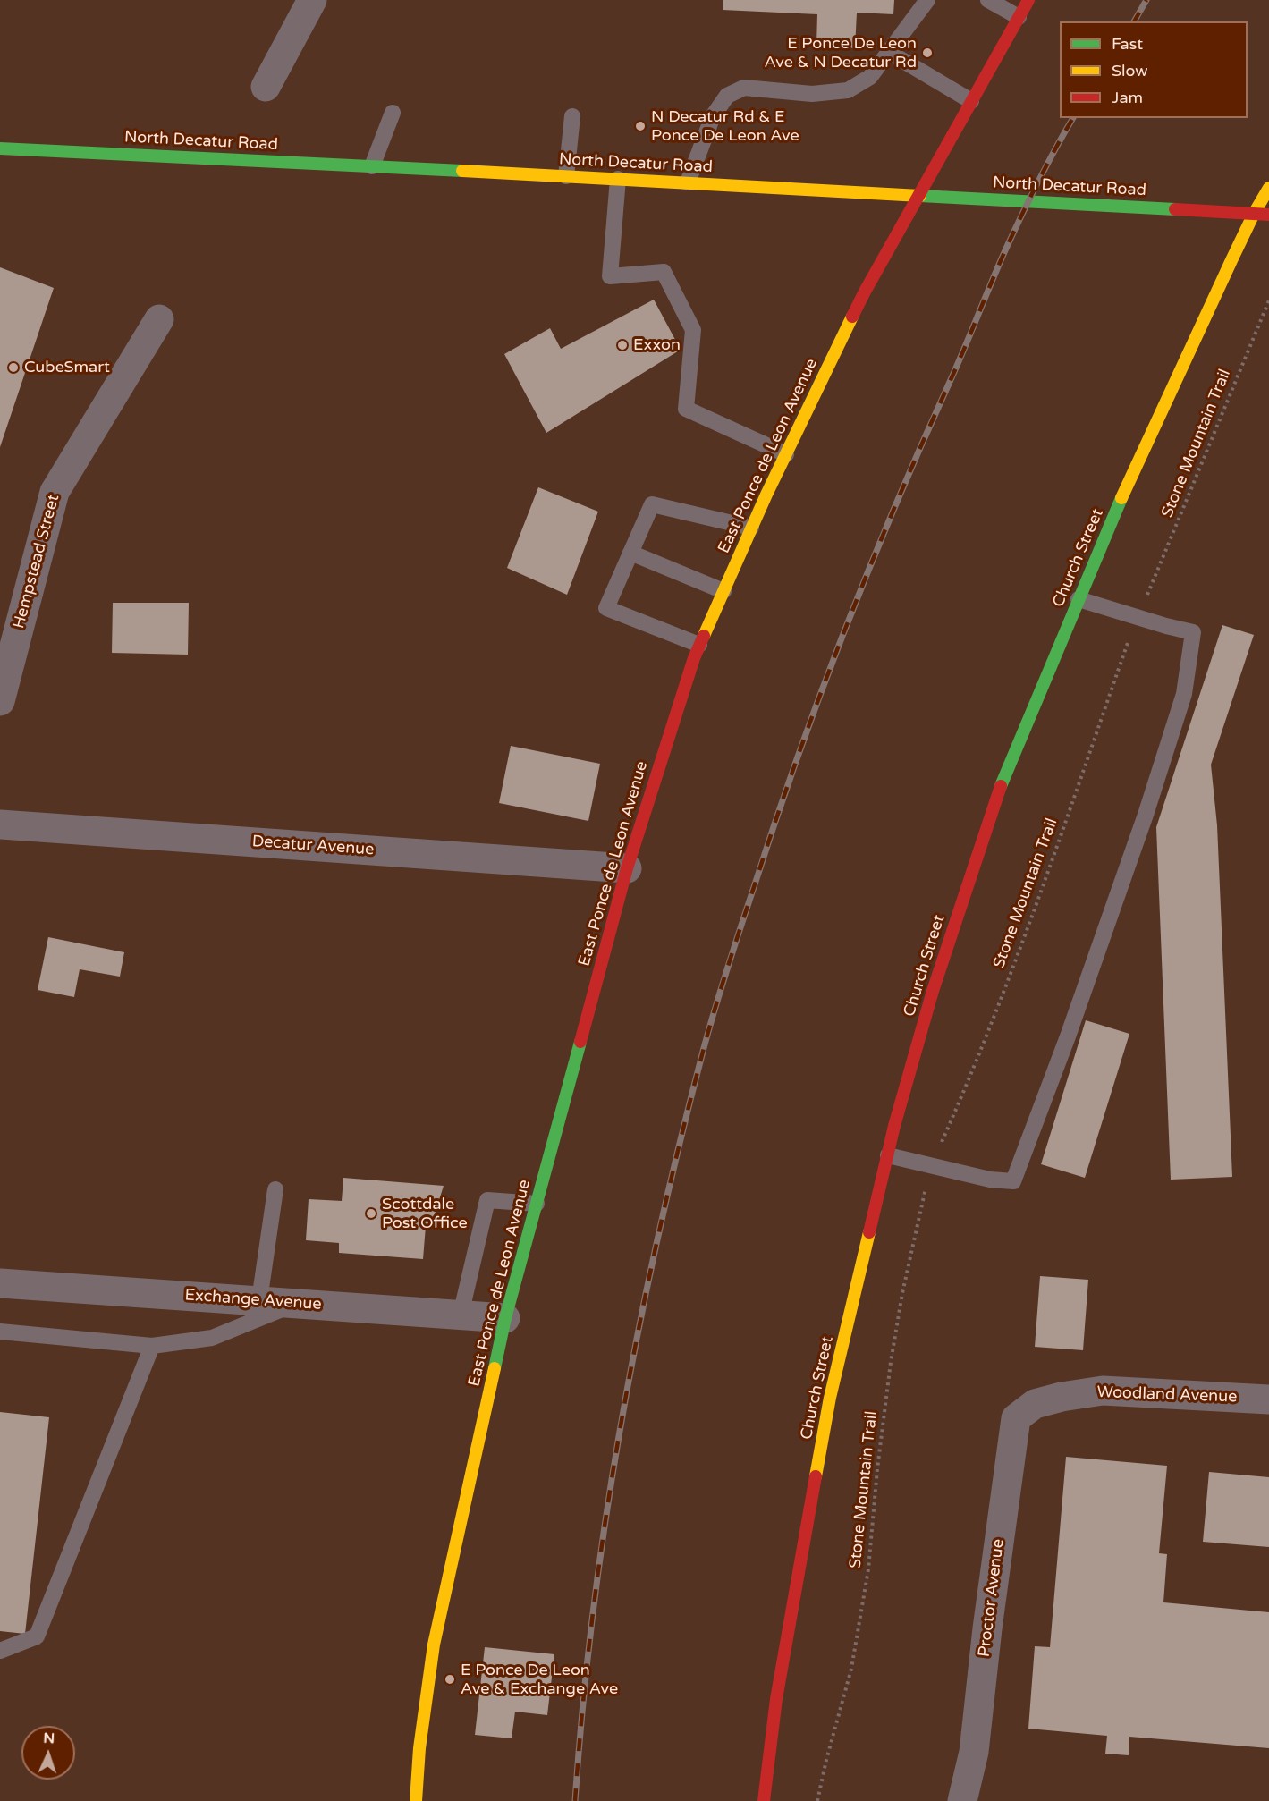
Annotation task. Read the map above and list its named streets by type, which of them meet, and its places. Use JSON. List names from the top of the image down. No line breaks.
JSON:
{"streets":{"main road":["North Decatur Road","East Ponce de Leon Avenue","Church Street"],"street":["Hempstead Street","Decatur Avenue","Exchange Avenue","Woodland Avenue","Proctor Avenue"],"path":["Stone Mountain Trail"]},"crossings":[["North Decatur Road","East Ponce de Leon Avenue"],["North Decatur Road","Church Street"],["East Ponce de Leon Avenue","Decatur Avenue"],["East Ponce de Leon Avenue","Exchange Avenue"],["Woodland Avenue","Proctor Avenue"]],"places":["E Ponce De Leon Ave & N Decatur Rd","N Decatur Rd & E Ponce De Leon Ave","Exxon","CubeSmart","Scottdale Post Office","E Ponce De Leon Ave & Exchange Ave"],"legend":["Fast","Slow","Jam"],"north":"top"}
